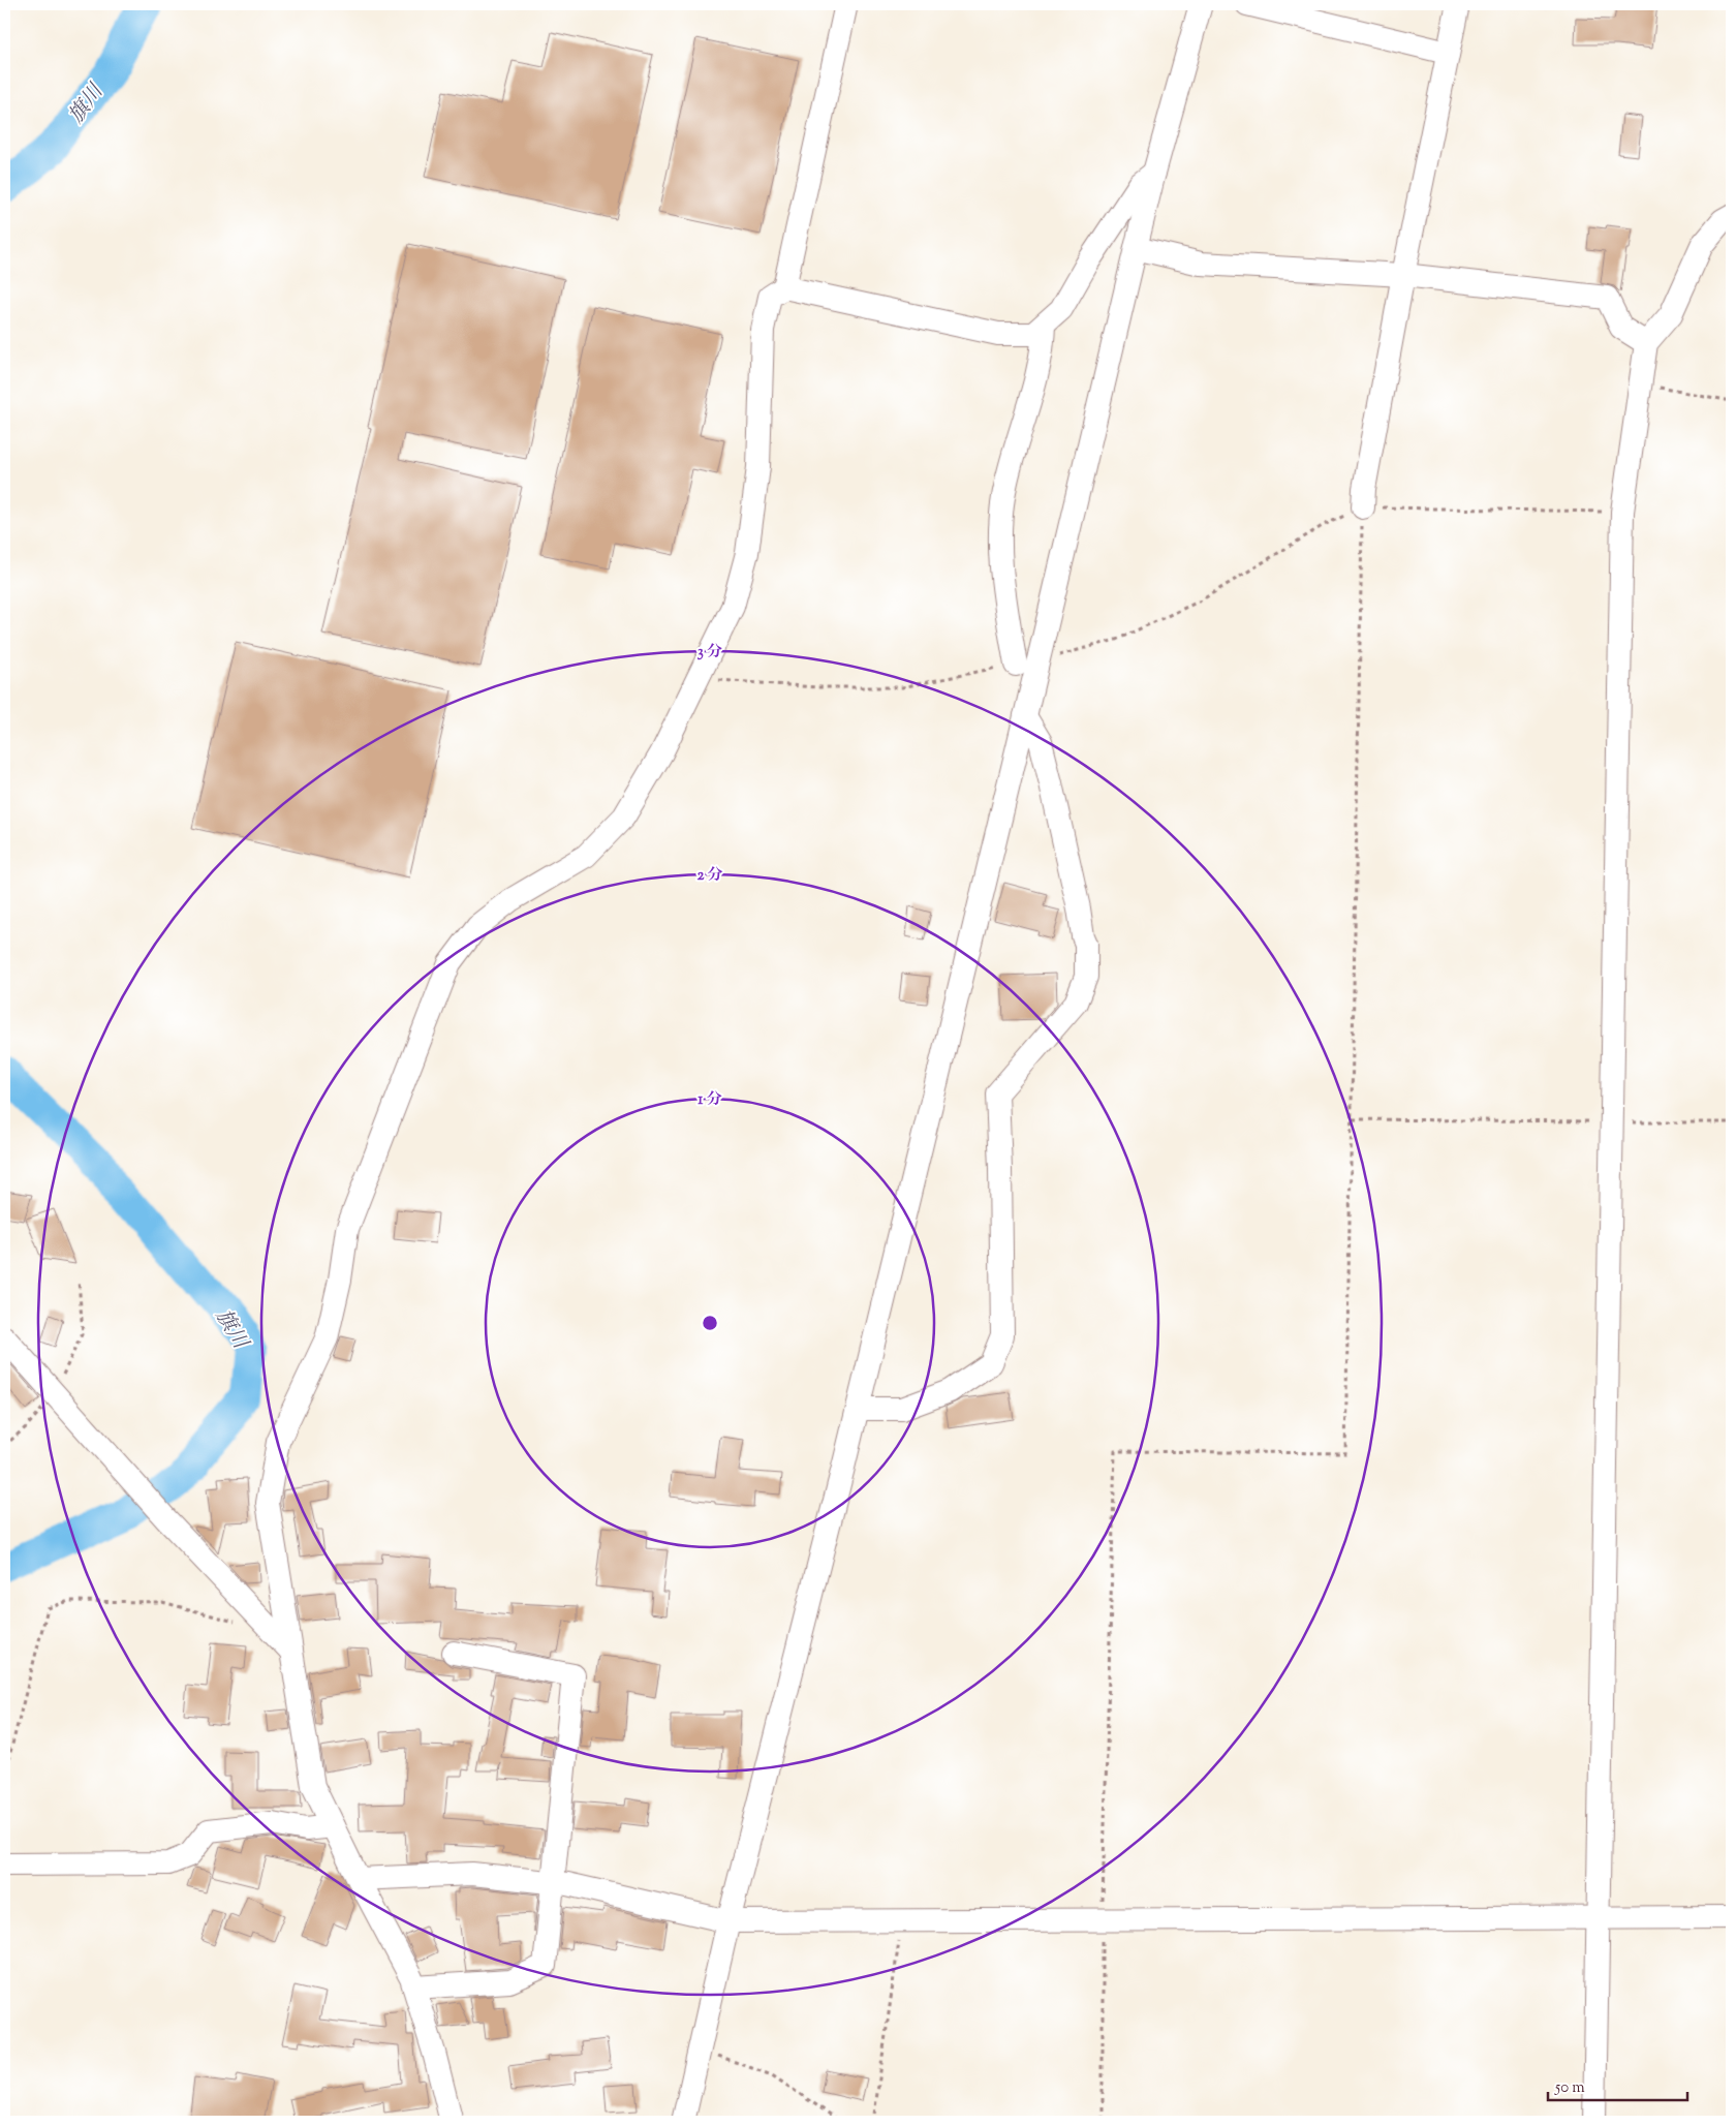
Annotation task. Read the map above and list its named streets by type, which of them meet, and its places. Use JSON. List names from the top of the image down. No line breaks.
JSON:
{"water":["旗川"],"scale_bar":"50 m","rings":["3 分","2 分","1 分"]}
